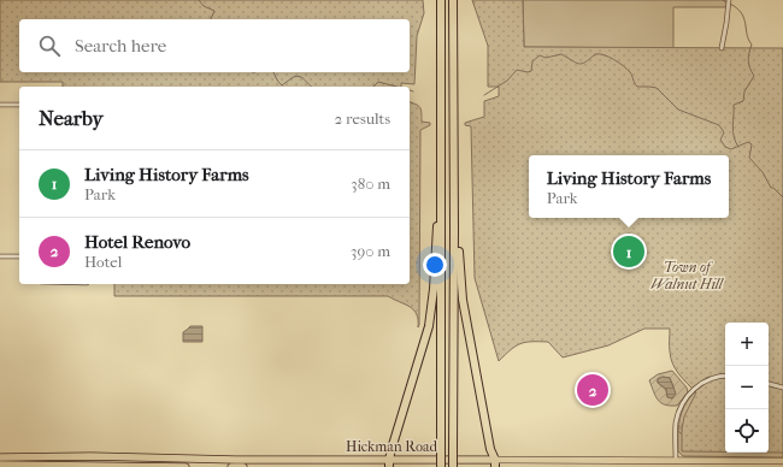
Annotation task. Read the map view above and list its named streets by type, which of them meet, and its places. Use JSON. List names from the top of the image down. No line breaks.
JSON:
{"streets":{"highway":["Hickman Road"]},"parks":["Town of Walnut Hill"],"page":{"search":"Search here","heading":["Nearby","2 results"],"list":[{"mark":"1","name":"Living History Farms","note":"Park","value":"380 m"},{"mark":"2","name":"Hotel Renovo","note":"Hotel","value":"390 m"}],"popup":["Living History Farms","Park"],"pins":["1","2"],"map_buttons":["+","−"]}}
